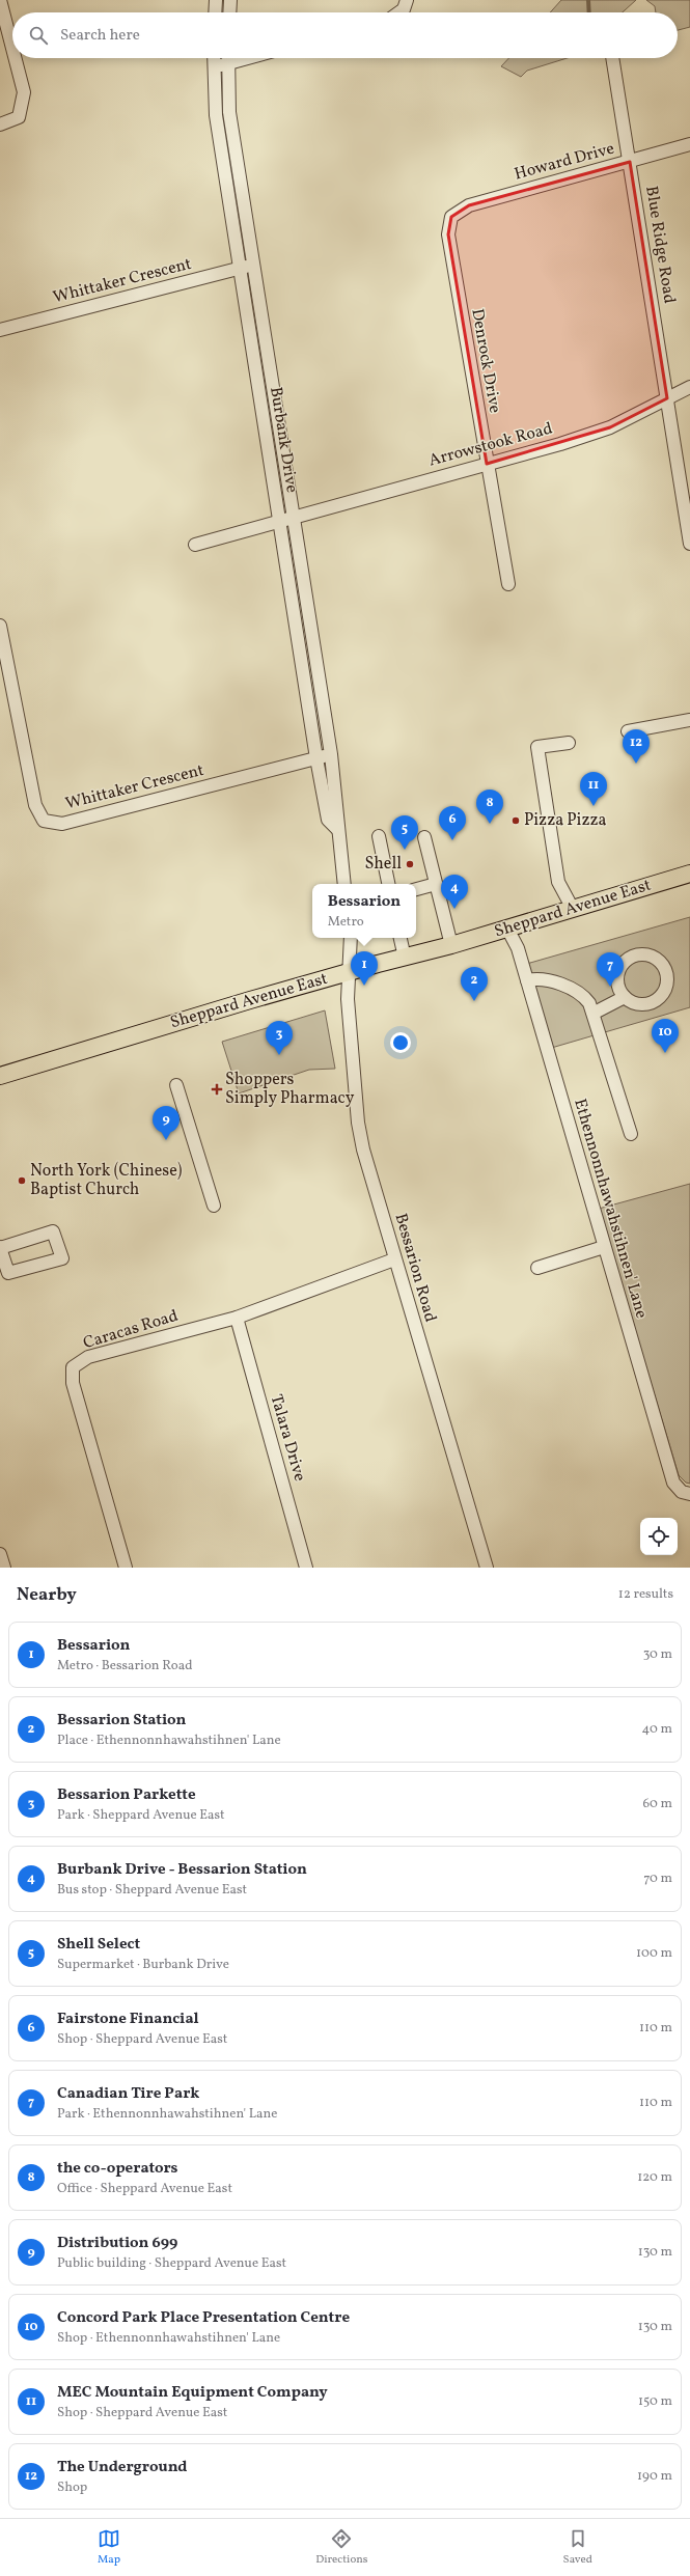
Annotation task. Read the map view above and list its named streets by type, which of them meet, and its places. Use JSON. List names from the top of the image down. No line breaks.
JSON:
{"streets":{"main road":["Sheppard Avenue East"],"street":["Howard Drive","Blue Ridge Road","Whittaker Crescent","Denrock Drive","Burbank Drive","Arrowstook Road","Ethennonnhawahstihnen' Lane","Bessarion Road","Caracas Road","Talara Drive"]},"crossings":[["Howard Drive","Blue Ridge Road"],["Howard Drive","Denrock Drive"],["Blue Ridge Road","Arrowstook Road"],["Whittaker Crescent","Burbank Drive"],["Denrock Drive","Arrowstook Road"],["Burbank Drive","Arrowstook Road"],["Sheppard Avenue East","Ethennonnhawahstihnen' Lane"],["Sheppard Avenue East","Bessarion Road"],["Bessarion Road","Caracas Road"],["Caracas Road","Talara Drive"]],"places":{"other":["Pizza Pizza","Shell","North York (Chinese) Baptist Church"],"health":["Shoppers Simply Pharmacy"]},"page":{"search":"Search here","pins":["12","11","8","6","5","4","1","7","2","10","3","9"],"popup":["Bessarion","Metro"],"heading":["Nearby","12 results"],"list":[{"mark":"1","name":"Bessarion","note":"Metro · Bessarion Road","value":"30 m"},{"mark":"2","name":"Bessarion Station","note":"Place · Ethennonnhawahstihnen' Lane","value":"40 m"},{"mark":"3","name":"Bessarion Parkette","note":"Park · Sheppard Avenue East","value":"60 m"},{"mark":"4","name":"Burbank Drive - Bessarion Station","note":"Bus stop · Sheppard Avenue East","value":"70 m"},{"mark":"5","name":"Shell Select","note":"Supermarket · Burbank Drive","value":"100 m"},{"mark":"6","name":"Fairstone Financial","note":"Shop · Sheppard Avenue East","value":"110 m"},{"mark":"7","name":"Canadian Tire Park","note":"Park · Ethennonnhawahstihnen' Lane","value":"110 m"},{"mark":"8","name":"the co-operators","note":"Office · Sheppard Avenue East","value":"120 m"},{"mark":"9","name":"Distribution 699","note":"Public building · Sheppard Avenue East","value":"130 m"},{"mark":"10","name":"Concord Park Place Presentation Centre","note":"Shop · Ethennonnhawahstihnen' Lane","value":"130 m"},{"mark":"11","name":"MEC Mountain Equipment Company","note":"Shop · Sheppard Avenue East","value":"150 m"},{"mark":"12","name":"The Underground","note":"Shop","value":"190 m"}],"nav":["Map","Directions","Saved"]}}
